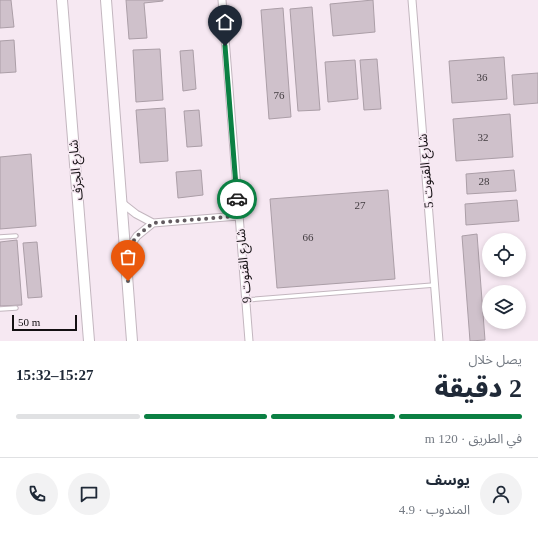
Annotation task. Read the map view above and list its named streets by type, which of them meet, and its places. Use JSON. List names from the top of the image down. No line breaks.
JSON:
{"streets":{"street":["شارع الحِرَف","شارع القنوت 5","شارع القنوت 9"]},"house_numbers":["36","76","32","28","27","66"],"scale_bar":"50 m","page":{"scale":"50 m","heading":["2 دقيقة","يصل خلال","15:27–15:32"],"panel":["يوسف","المندوب · 4.9"],"bar":"في الطريق · 120 m"}}
